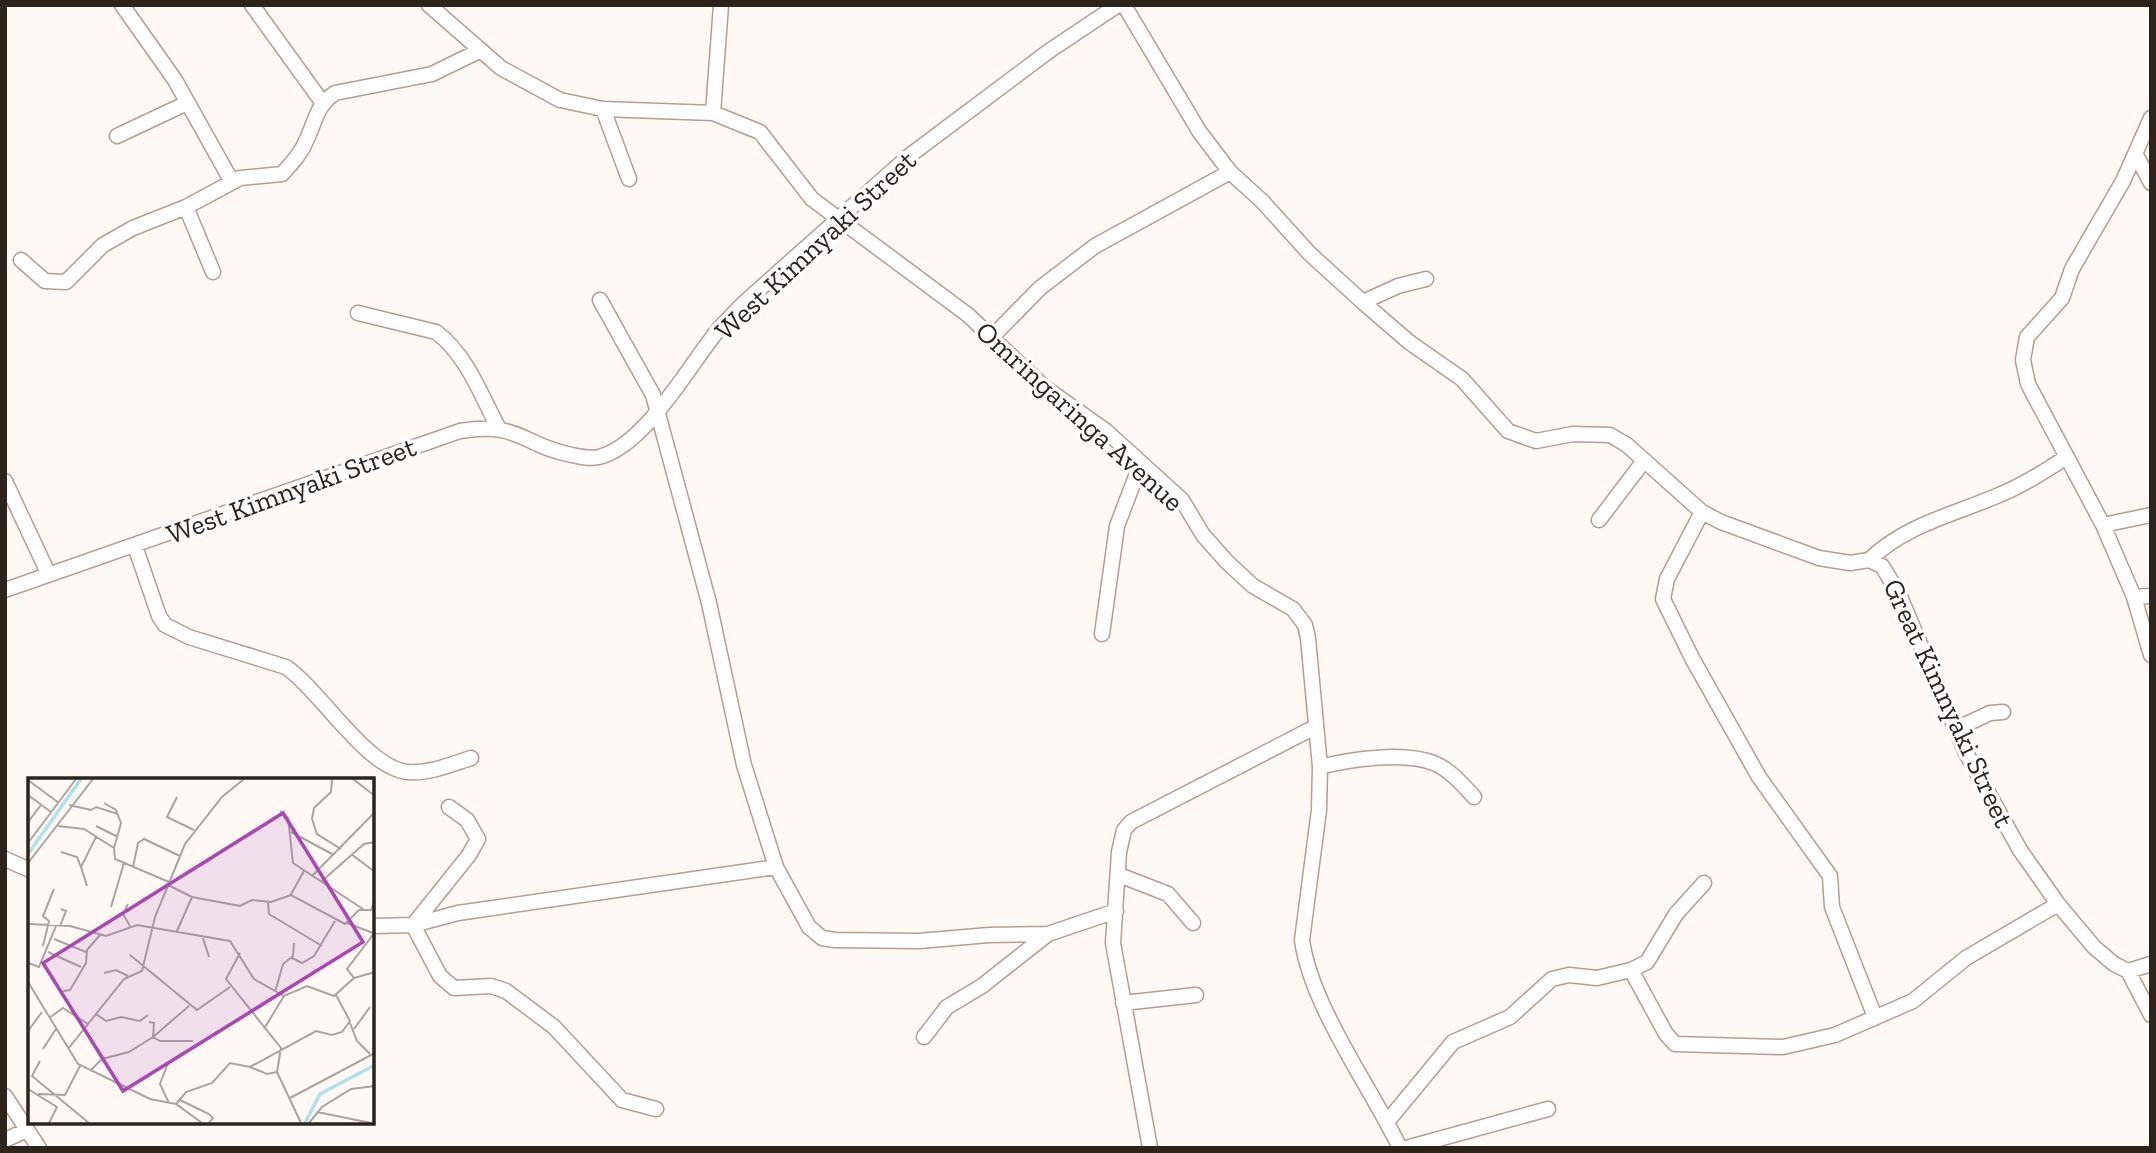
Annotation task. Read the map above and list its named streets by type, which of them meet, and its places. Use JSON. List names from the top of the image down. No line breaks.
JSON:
{"streets":{"street":["West Kimnyaki Street","Omringaringa Avenue","Great Kimnyaki Street"]},"crossings":[["West Kimnyaki Street","Omringaringa Avenue"]]}
